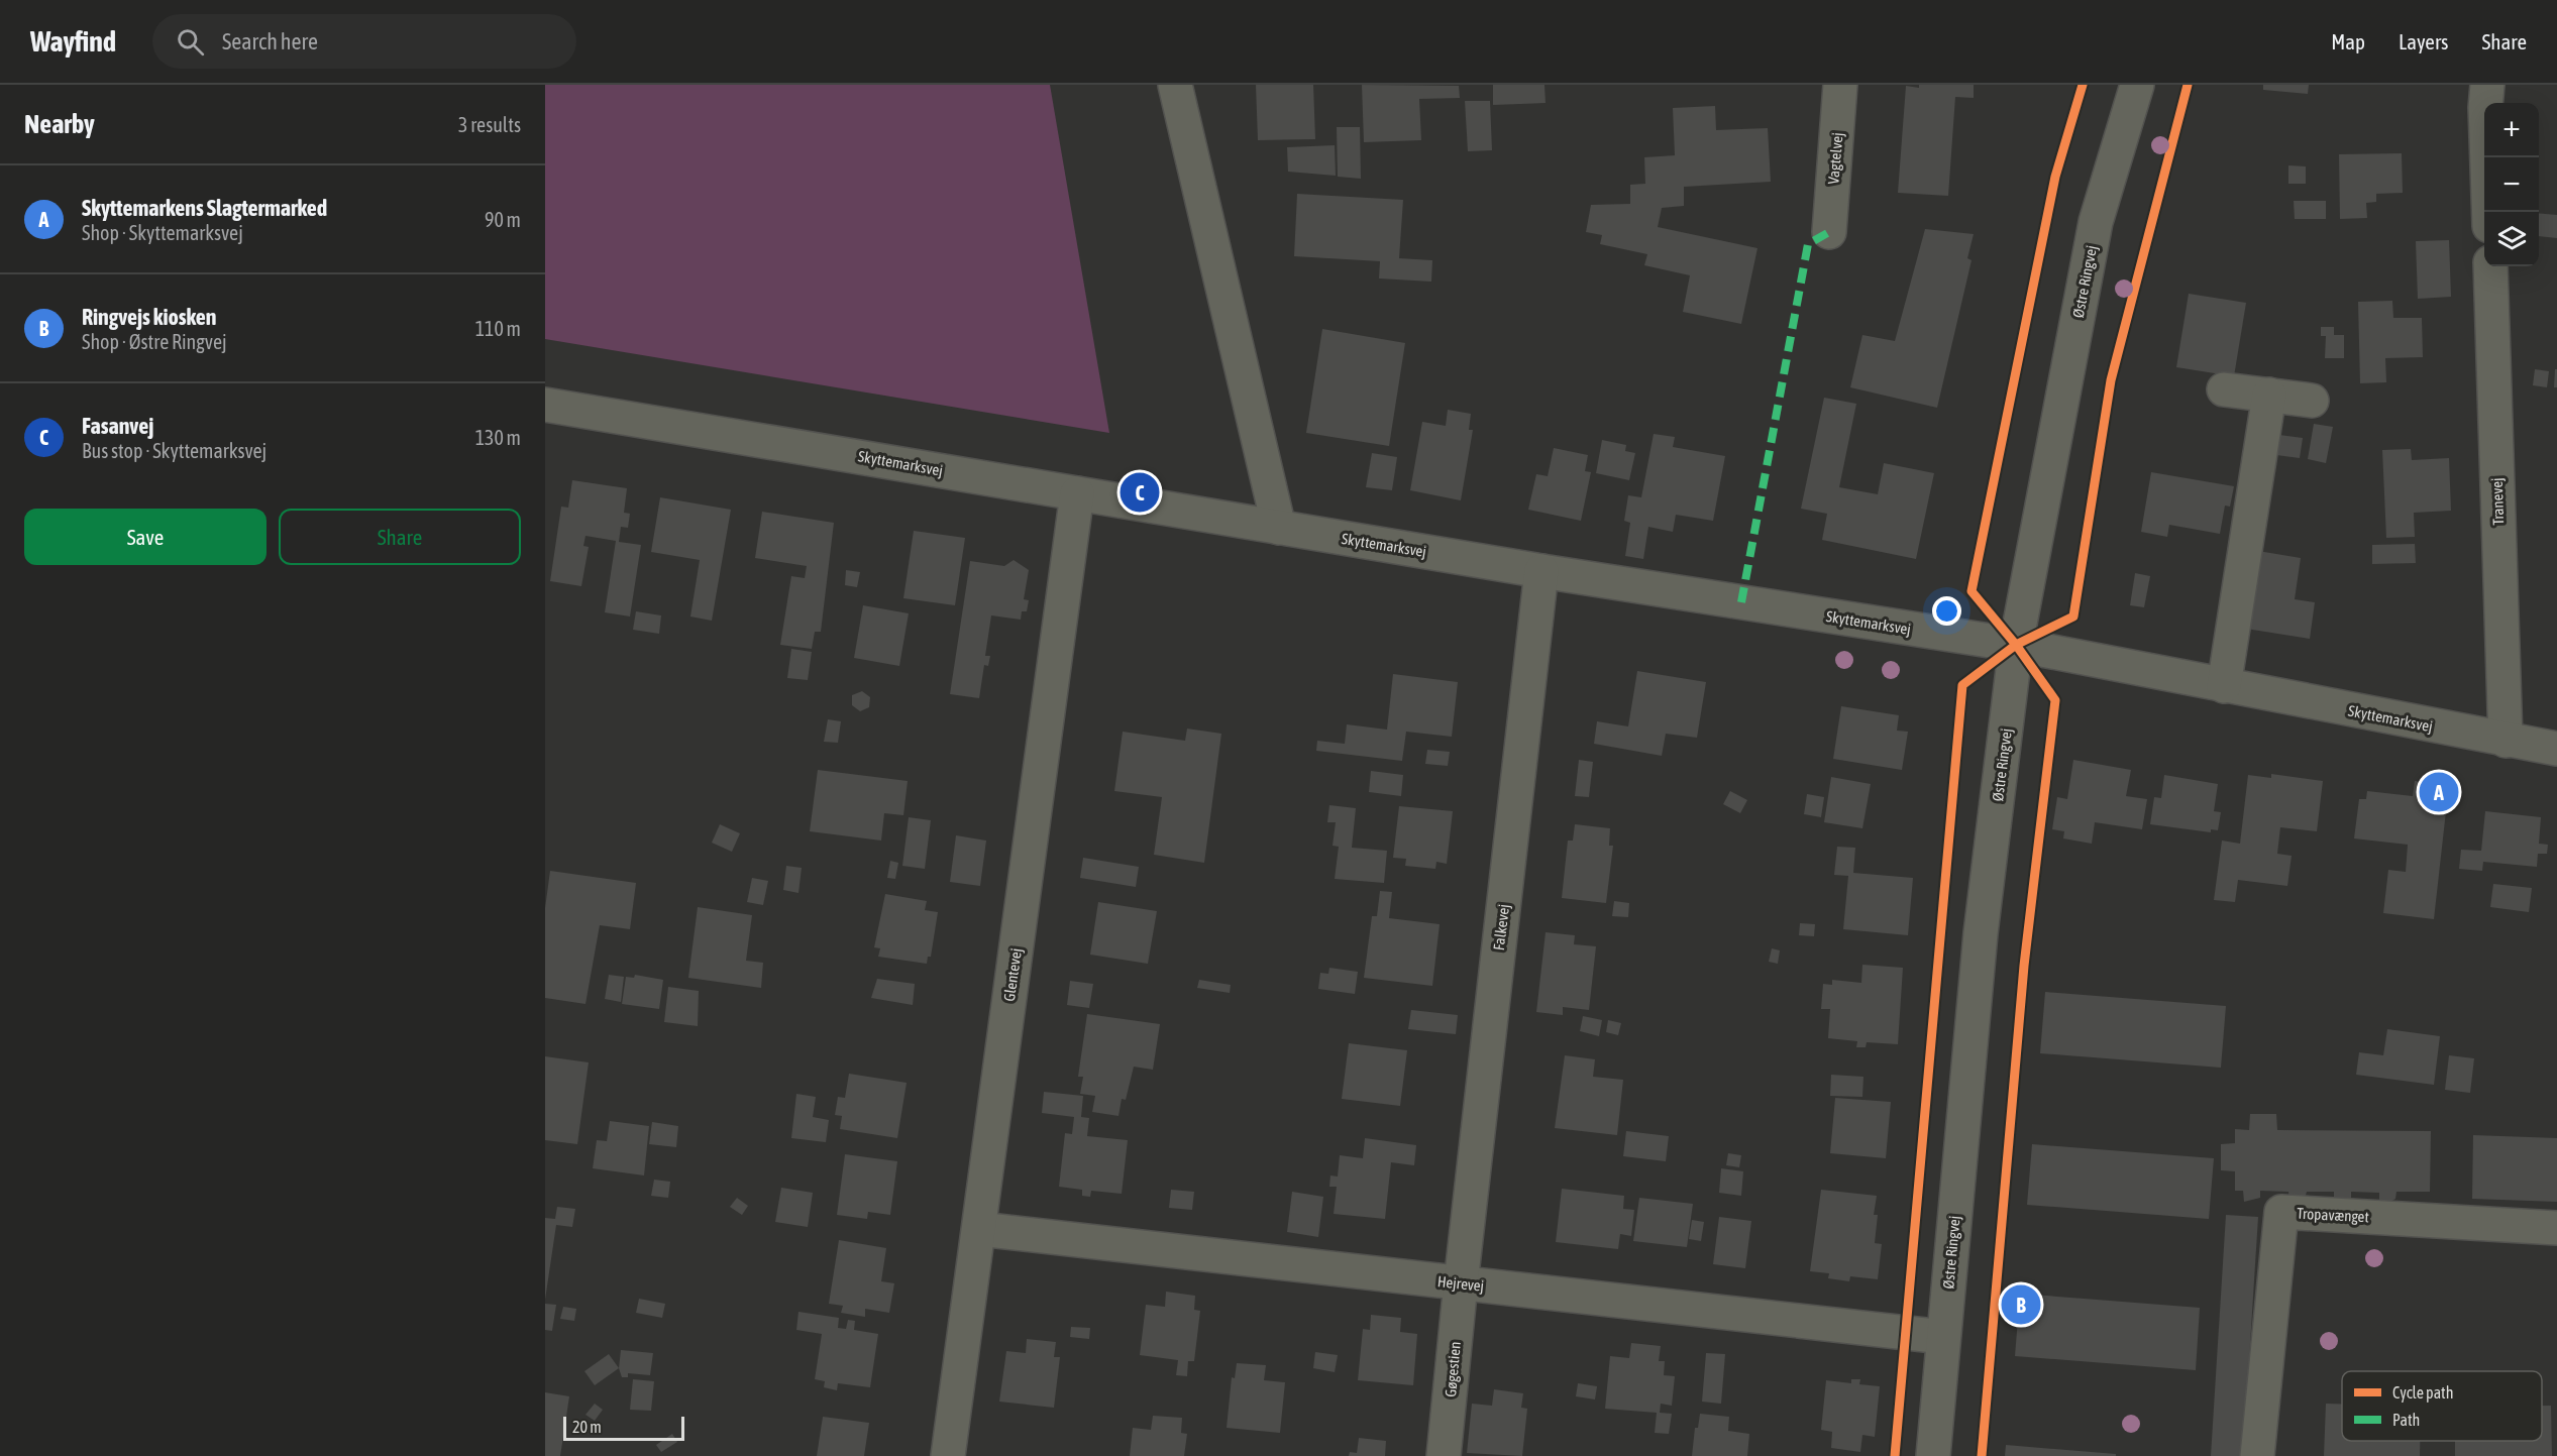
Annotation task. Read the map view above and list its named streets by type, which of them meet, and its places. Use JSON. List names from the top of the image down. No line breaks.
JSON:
{"streets":{"street":["Vagtelvej","Østre Ringvej","Skyttemarksvej","Tranevej","Falkevej","Glentevej","Tropavænget","Hejrevej","Gøgestien"]},"crossings":[["Østre Ringvej","Skyttemarksvej"],["Østre Ringvej","Hejrevej"],["Skyttemarksvej","Tranevej"],["Skyttemarksvej","Falkevej"],["Skyttemarksvej","Glentevej"],["Falkevej","Hejrevej"],["Falkevej","Gøgestien"],["Glentevej","Hejrevej"],["Hejrevej","Gøgestien"]],"legend":["Cycle path","Path"],"scale_bar":"20 m","page":{"header":"Wayfind","search":"Search here","nav":["Map","Layers","Share"],"heading":["Nearby","3 results"],"map_buttons":["+","−"],"list":[{"mark":"A","name":"Skyttemarkens Slagtermarked","note":"Shop · Skyttemarksvej","value":"90 m"},{"mark":"B","name":"Ringvejs kiosken","note":"Shop · Østre Ringvej","value":"110 m"},{"mark":"C","name":"Fasanvej","note":"Bus stop · Skyttemarksvej","value":"130 m"}],"pins":["C","A","B"],"buttons":["Save","Share"],"scale":"20 m"}}
